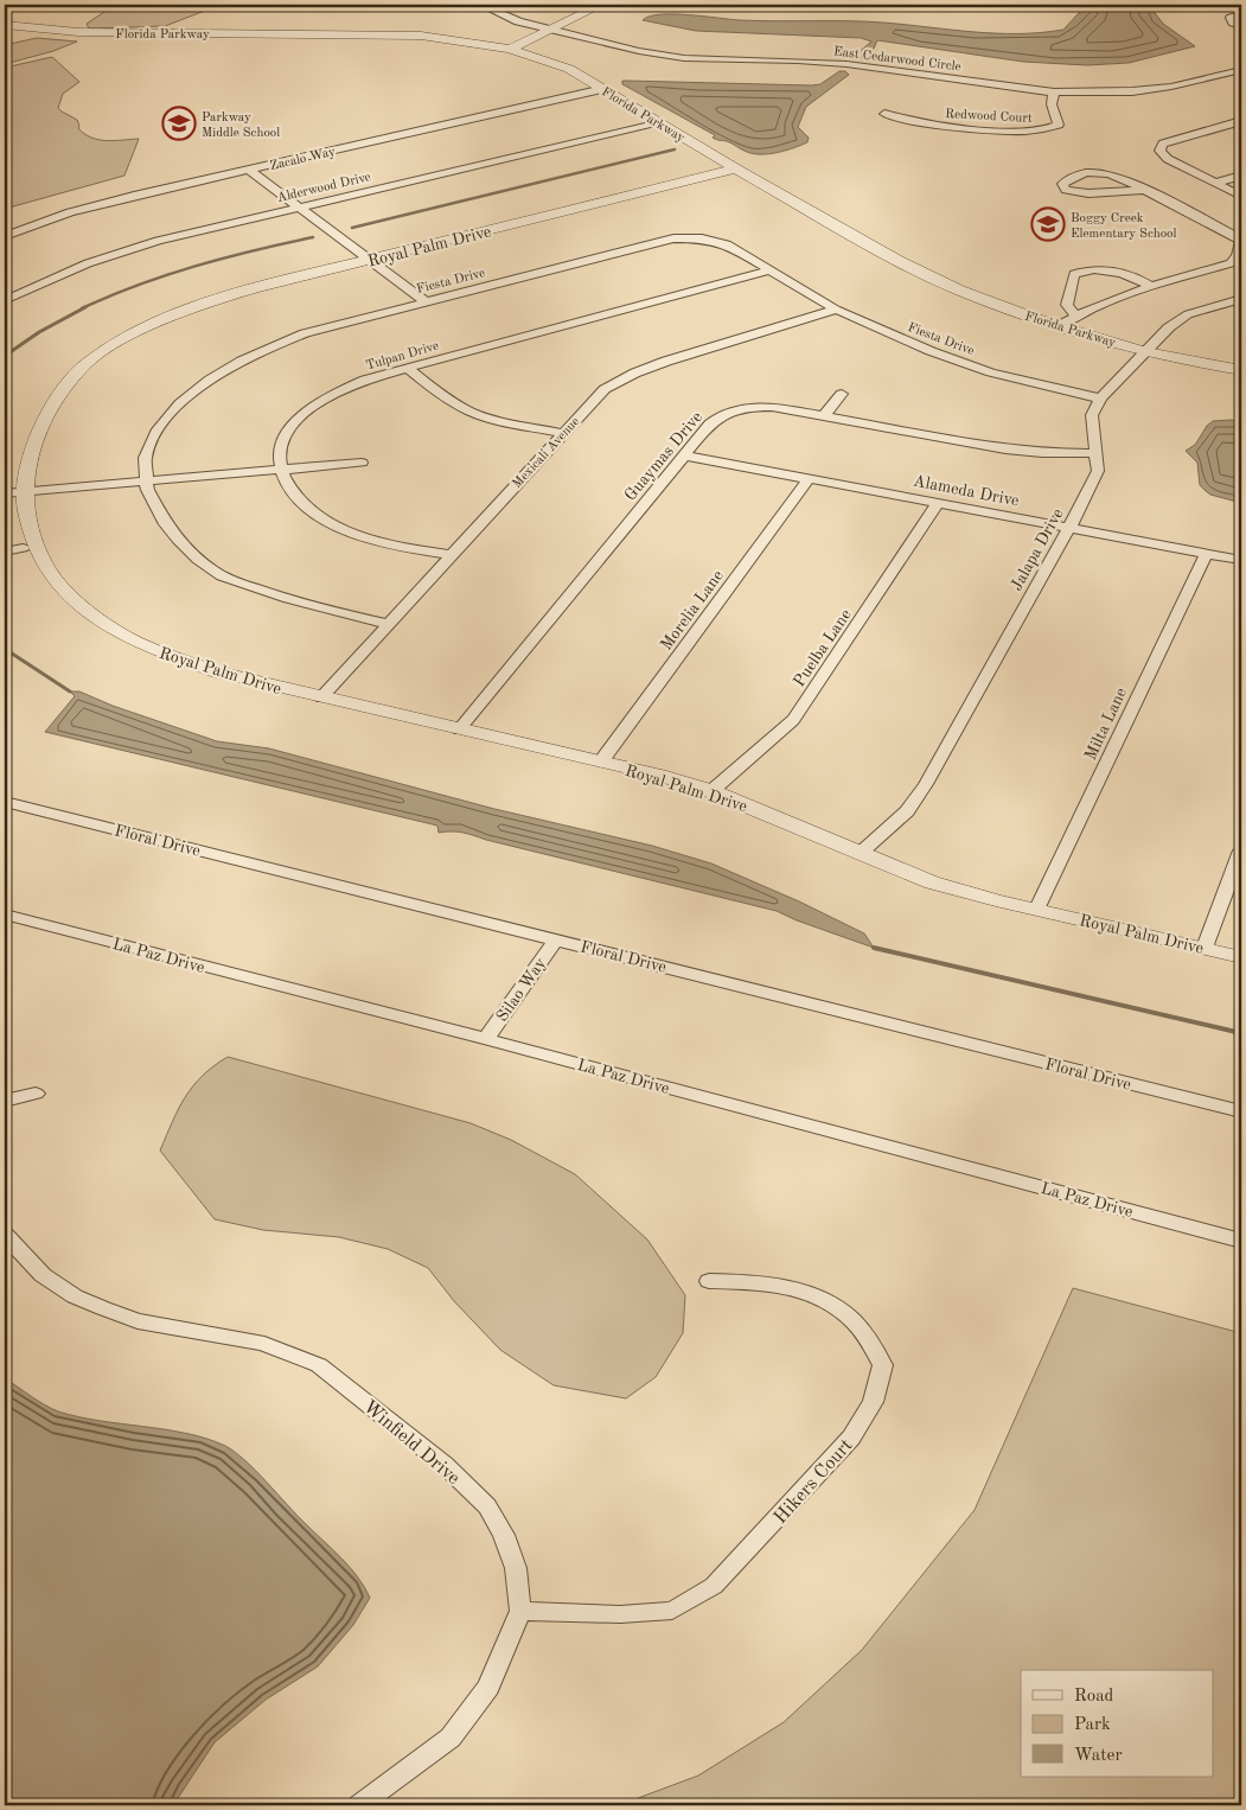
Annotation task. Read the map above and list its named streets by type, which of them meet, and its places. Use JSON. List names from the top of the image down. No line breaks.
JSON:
{"streets":{"street":["Florida Parkway","East Cedarwood Circle","Redwood Court","Zacalo Way","Alderwood Drive","Royal Palm Drive","Fiesta Drive","Tulpan Drive","Mexicali Avenue","Guaymas Drive","Alameda Drive","Jalapa Drive","Morelia Lane","Puelba Lane","Milta Lane","Floral Drive","La Paz Drive","Silao Way","Winfield Drive","Hikers Court"]},"crossings":[["Florida Parkway","Zacalo Way"],["Florida Parkway","Alderwood Drive"],["Florida Parkway","Royal Palm Drive"],["Florida Parkway","Jalapa Drive"],["East Cedarwood Circle","Redwood Court"],["Royal Palm Drive","Mexicali Avenue"],["Royal Palm Drive","Guaymas Drive"],["Royal Palm Drive","Jalapa Drive"],["Royal Palm Drive","Morelia Lane"],["Royal Palm Drive","Puelba Lane"],["Royal Palm Drive","Milta Lane"],["Fiesta Drive","Tulpan Drive"],["Fiesta Drive","Mexicali Avenue"],["Fiesta Drive","Jalapa Drive"],["Guaymas Drive","Alameda Drive"],["Guaymas Drive","Jalapa Drive"],["Alameda Drive","Jalapa Drive"],["Alameda Drive","Morelia Lane"],["Alameda Drive","Puelba Lane"],["Alameda Drive","Milta Lane"],["Floral Drive","Silao Way"],["La Paz Drive","Silao Way"],["Winfield Drive","Hikers Court"]],"places":{"school or university":["Parkway Middle School","Boggy Creek Elementary School"]},"legend":["Road","Park","Water"]}
